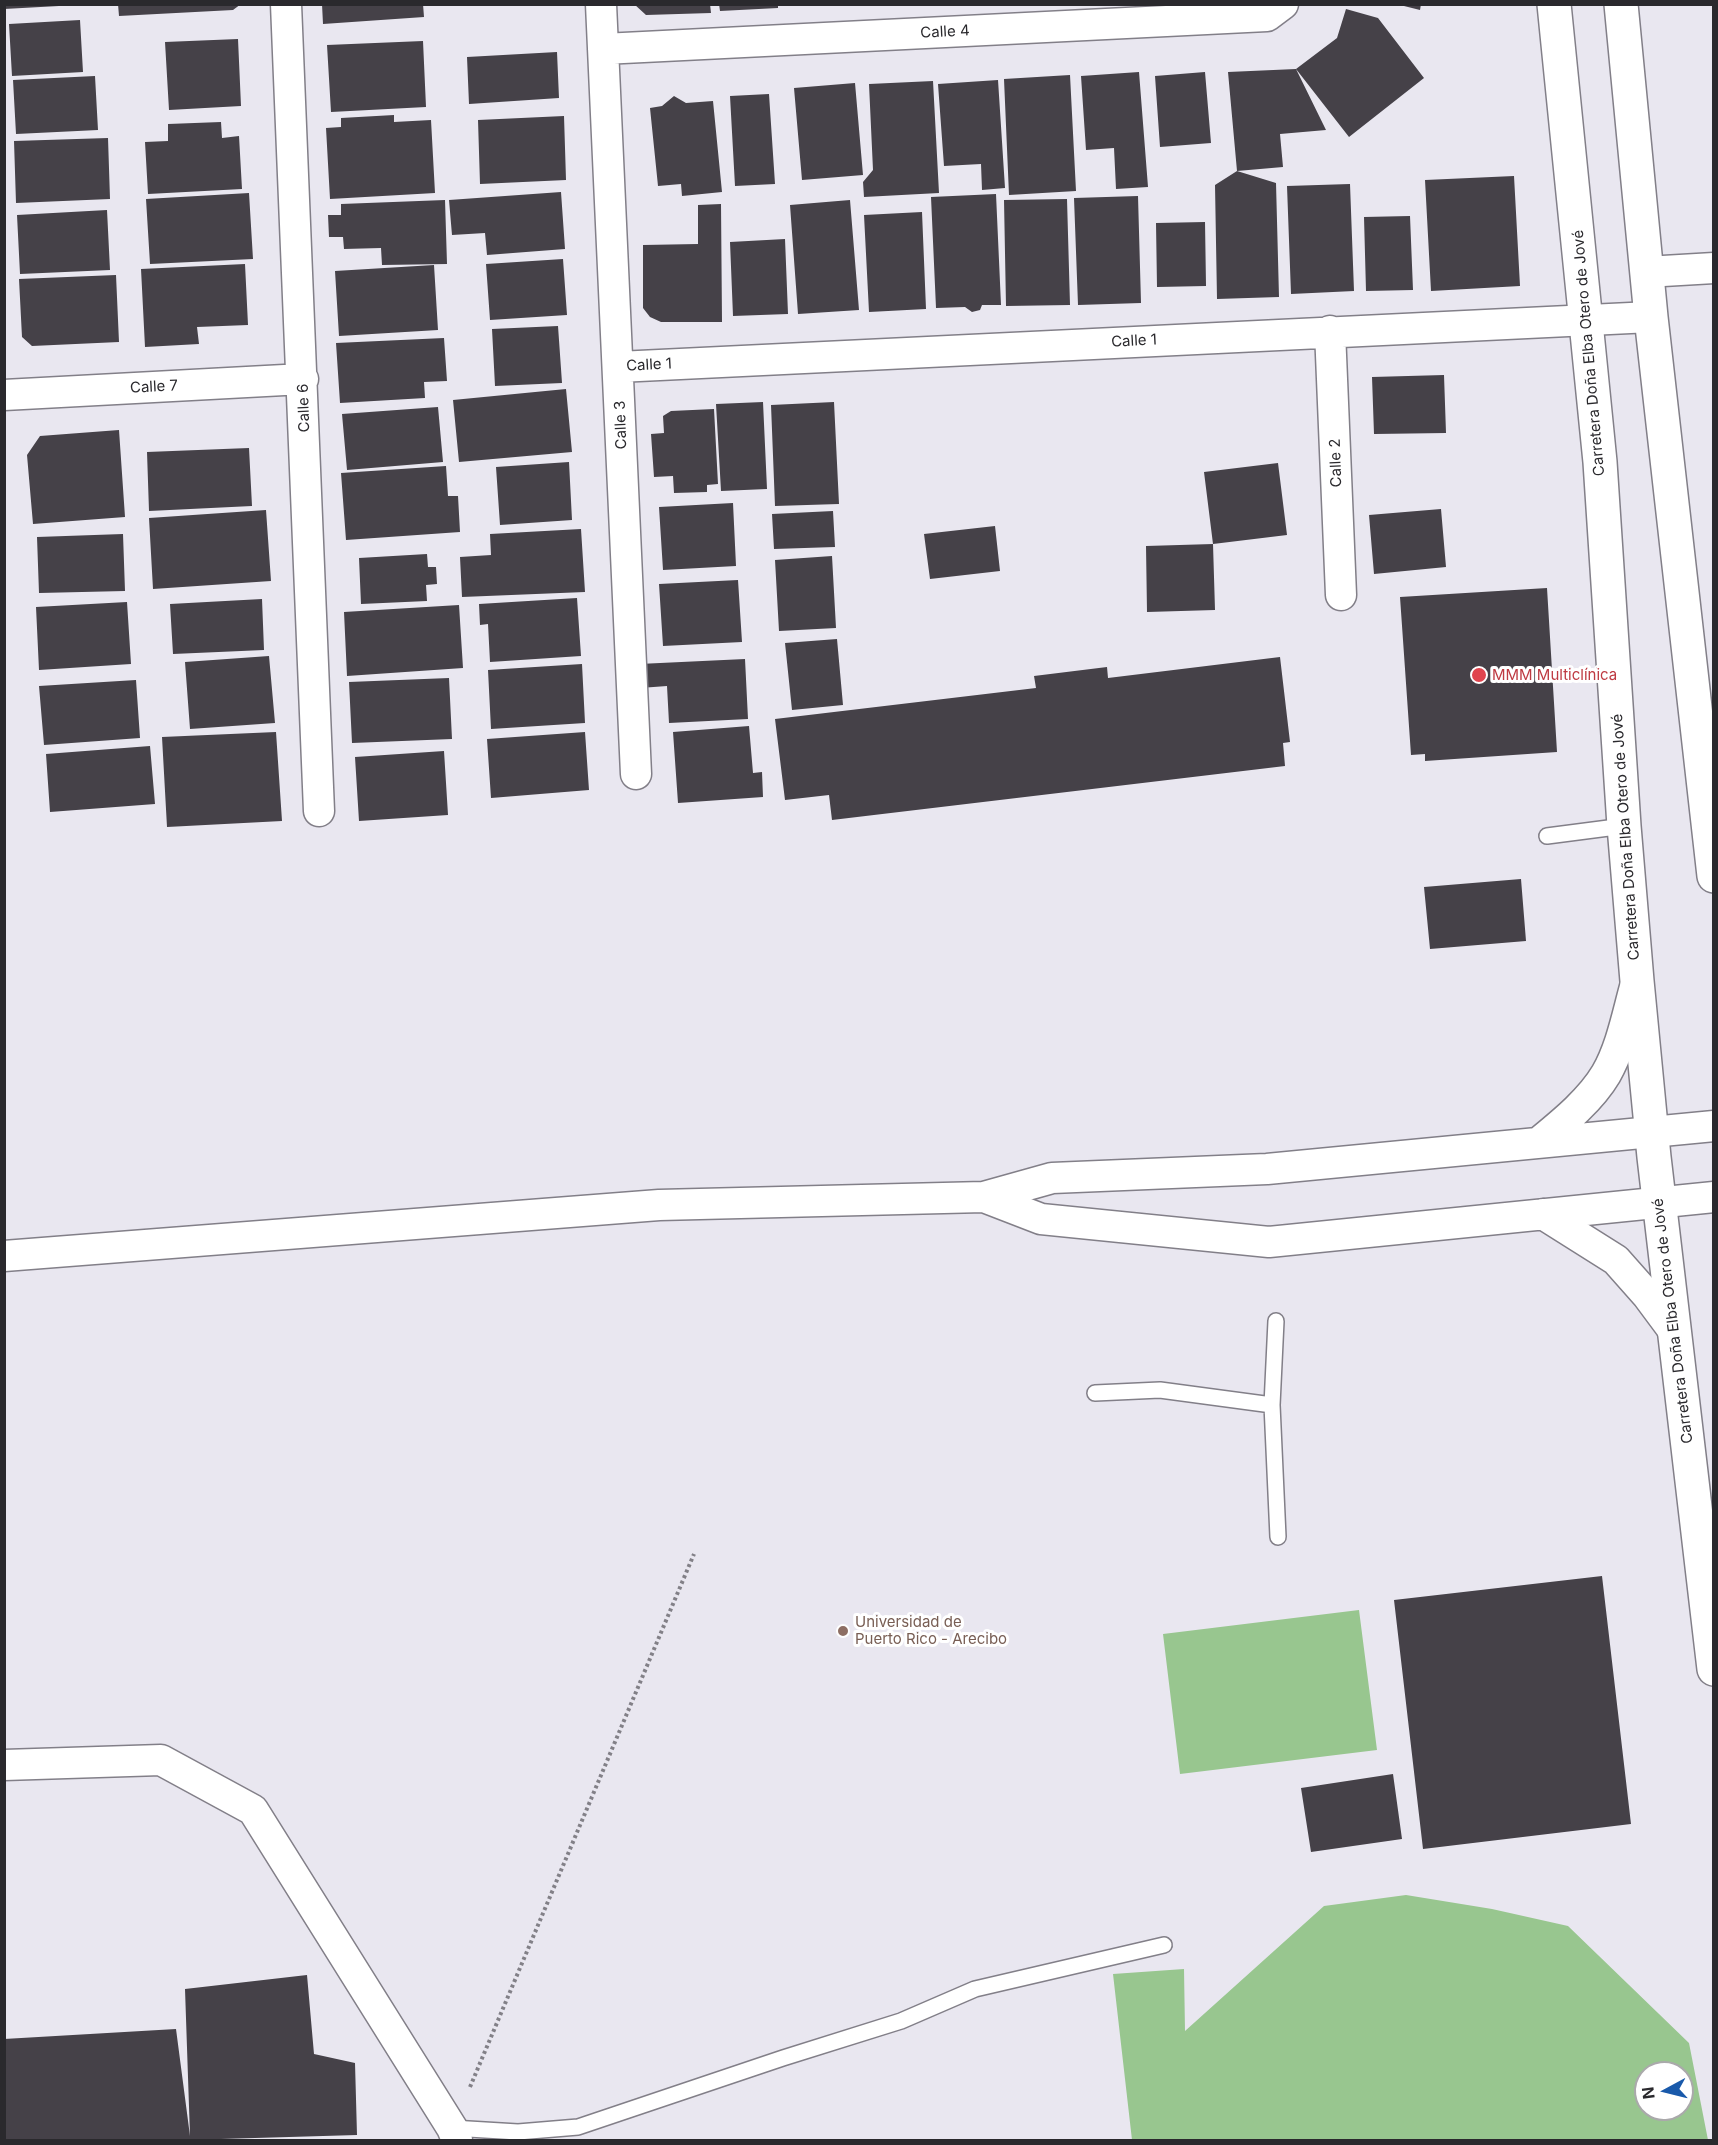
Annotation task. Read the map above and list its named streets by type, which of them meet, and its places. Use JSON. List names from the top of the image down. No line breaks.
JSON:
{"streets":{"street":["Calle 4","Calle 1","Carretera Doña Elba Otero de Jové","Calle 7","Calle 6","Calle 3","Calle 2"]},"crossings":[["Calle 4","Calle 3"],["Calle 1","Carretera Doña Elba Otero de Jové"],["Calle 1","Calle 3"],["Calle 1","Calle 2"],["Calle 7","Calle 6"]],"places":["MMM Multiclínica","Universidad de Puerto Rico - Arecibo"],"north":"left"}
